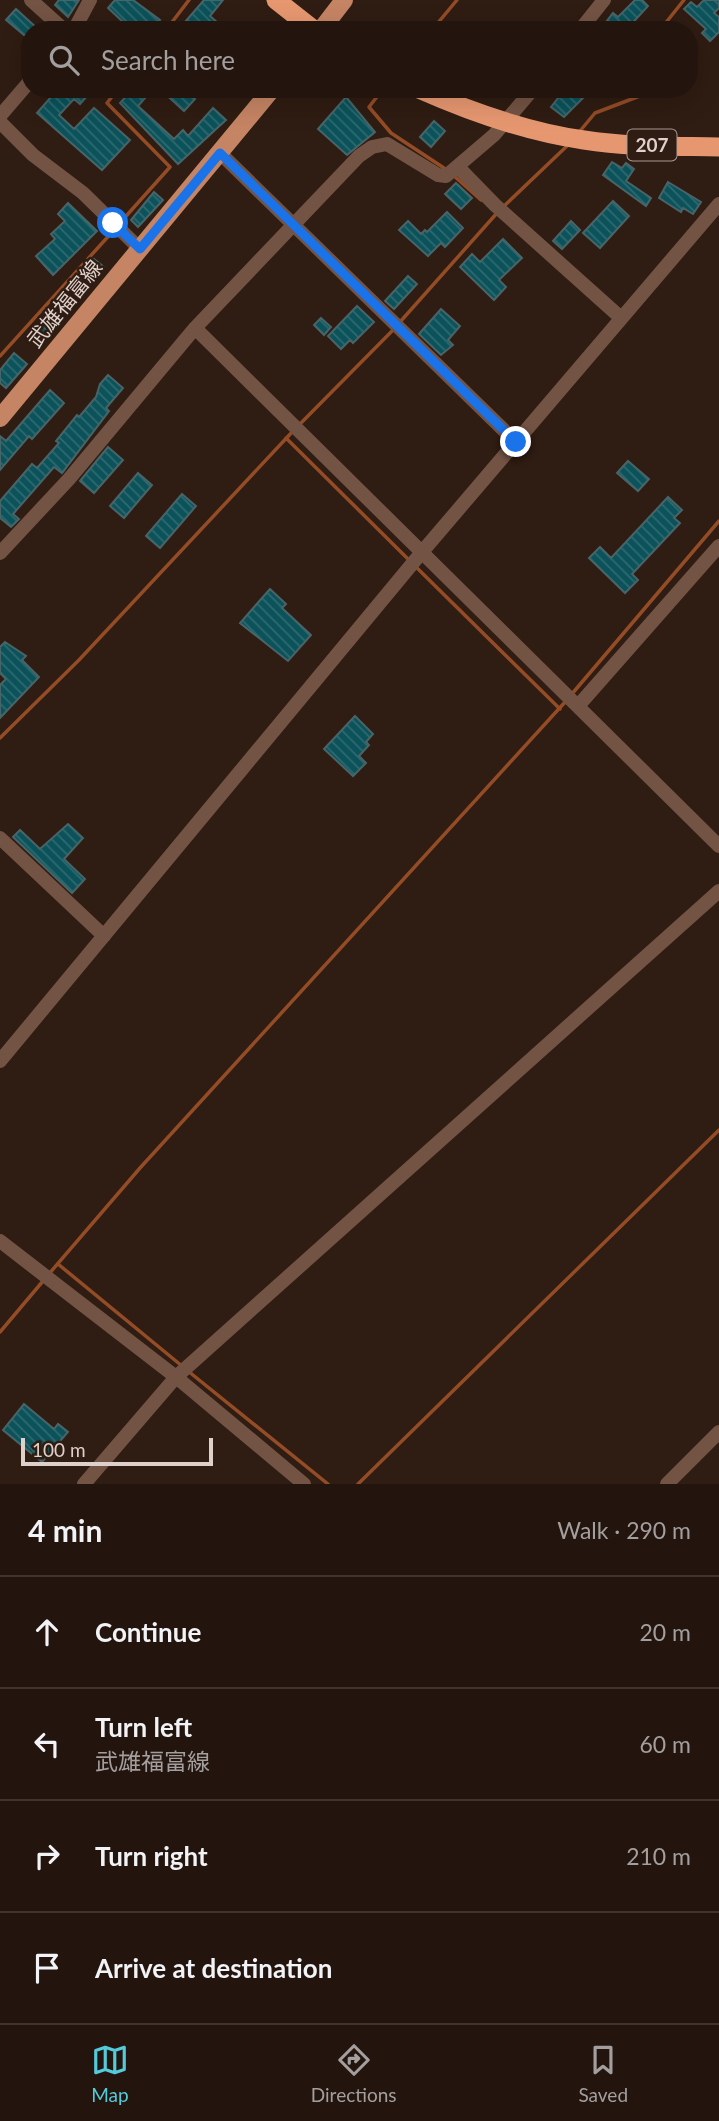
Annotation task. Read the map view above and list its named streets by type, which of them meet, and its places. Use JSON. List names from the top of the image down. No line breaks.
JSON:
{"streets":{"highway":["207"],"main road":["武雄福富線"]},"scale_bar":"100 m","page":{"search":"Search here","scale":"100 m","heading":["4 min","Walk · 290 m"],"list":[["Continue","20 m"],["Turn left","武雄福富線","60 m"],["Turn right","210 m"],"Arrive at destination"],"nav":["Map","Directions","Saved"]}}
